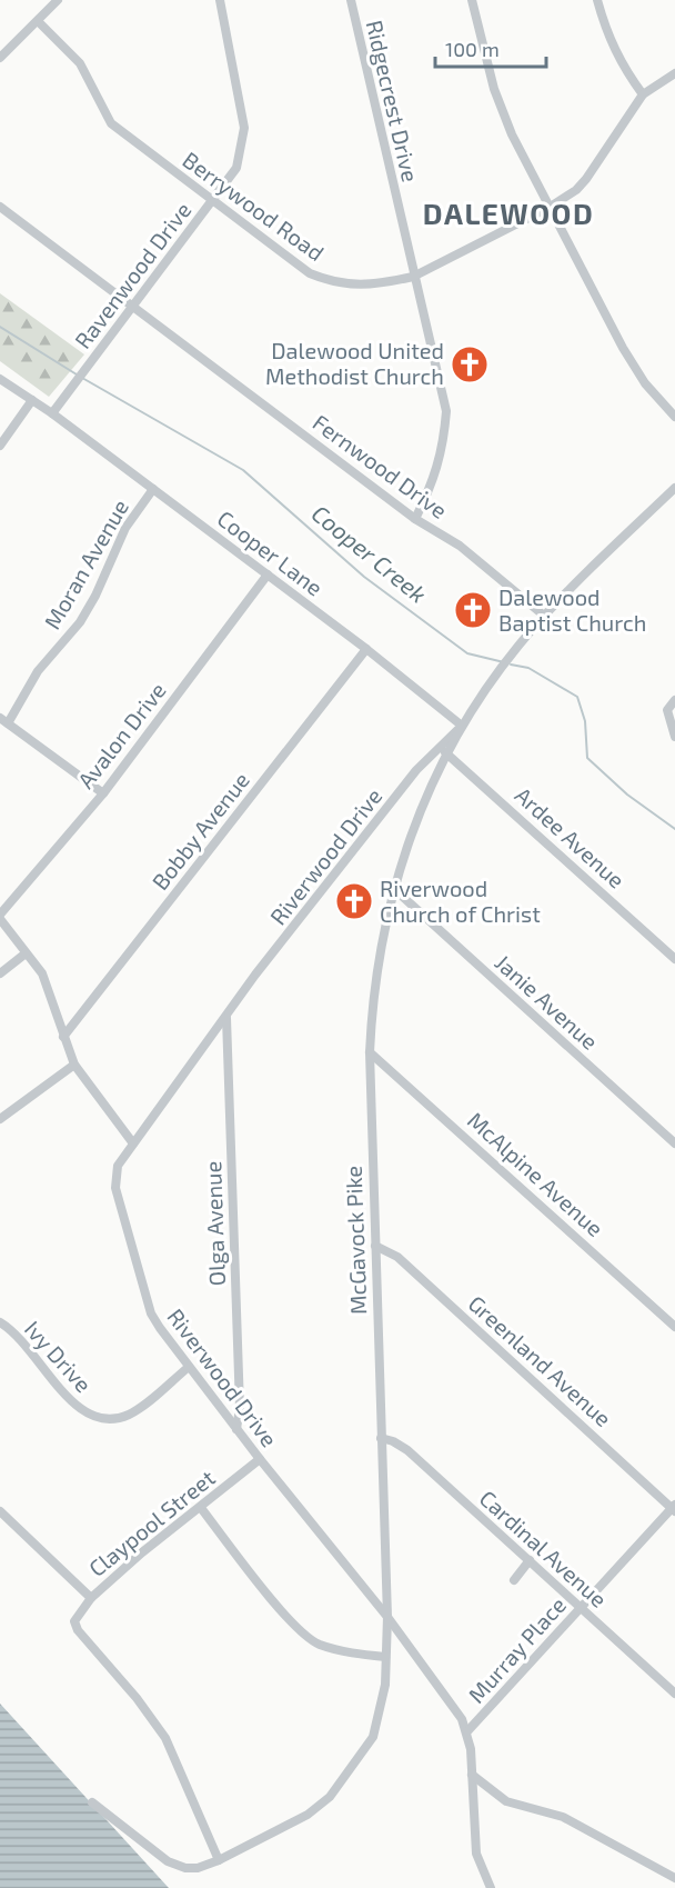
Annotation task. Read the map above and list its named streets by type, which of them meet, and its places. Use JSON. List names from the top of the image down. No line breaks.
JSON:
{"streets":{"street":["Ridgecrest Drive","Berrywood Road","Ravenwood Drive","Fernwood Drive","Cooper Lane","Moran Avenue","Avalon Drive","Bobby Avenue","Ardee Avenue","Riverwood Drive","Janie Avenue","McAlpine Avenue","Olga Avenue","McGavock Pike","Ivy Drive","Greenland Avenue","Claypool Street","Cardinal Avenue","Murray Place"]},"crossings":[["Ridgecrest Drive","Berrywood Road"],["Ridgecrest Drive","Fernwood Drive"],["Berrywood Road","Ravenwood Drive"],["Ravenwood Drive","Fernwood Drive"],["Ravenwood Drive","Cooper Lane"],["Fernwood Drive","McGavock Pike"],["Cooper Lane","Moran Avenue"],["Cooper Lane","Avalon Drive"],["Cooper Lane","Bobby Avenue"],["Cooper Lane","Riverwood Drive"],["Cooper Lane","McGavock Pike"],["Ardee Avenue","Riverwood Drive"],["Ardee Avenue","McGavock Pike"],["Riverwood Drive","Olga Avenue"],["Riverwood Drive","McGavock Pike"],["Riverwood Drive","Ivy Drive"],["Riverwood Drive","Claypool Street"],["Riverwood Drive","Murray Place"],["Janie Avenue","McGavock Pike"],["McAlpine Avenue","McGavock Pike"],["McGavock Pike","Greenland Avenue"],["McGavock Pike","Claypool Street"],["McGavock Pike","Cardinal Avenue"],["Greenland Avenue","Murray Place"],["Cardinal Avenue","Murray Place"]],"districts":["DALEWOOD"],"water":["Cooper Creek"],"places":{"church":["Dalewood United Methodist Church","Dalewood Baptist Church","Riverwood Church of Christ"]},"scale_bar":"100 m"}
